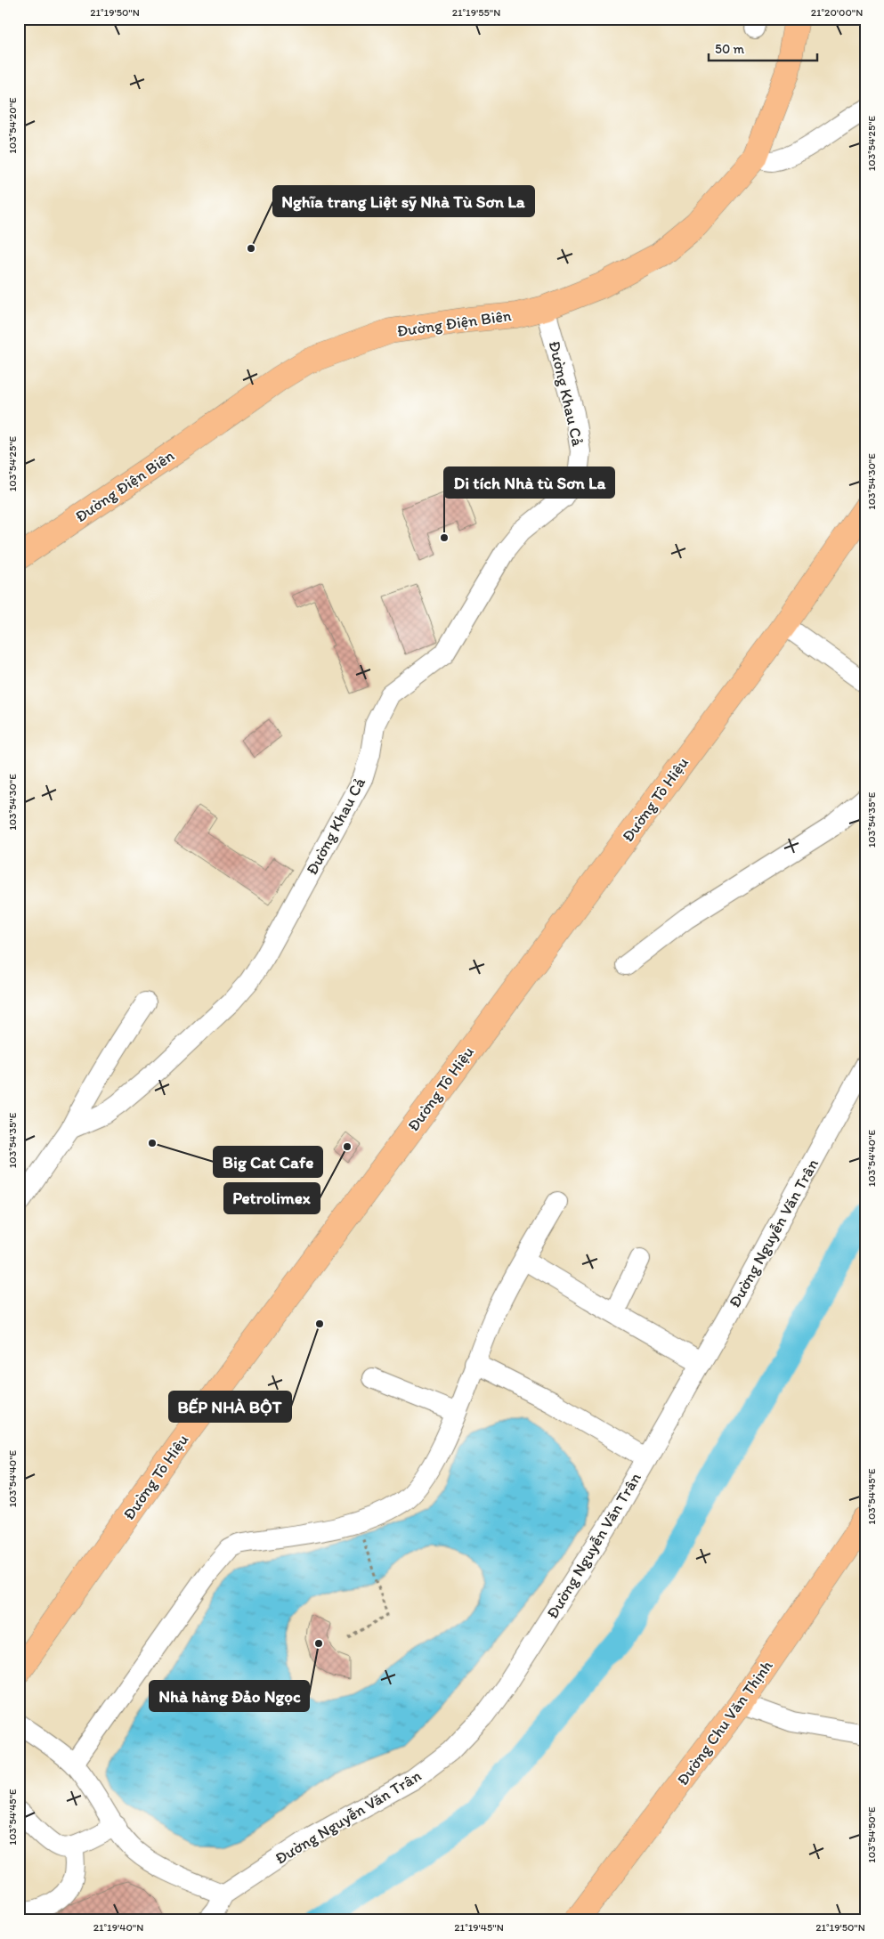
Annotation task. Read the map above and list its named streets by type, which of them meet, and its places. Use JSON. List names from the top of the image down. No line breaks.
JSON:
{"streets":{"main road":["Đường Điện Biên","Đường Tô Hiệu","Đường Chu Văn Thịnh"],"street":["Đường Khau Cả","Đường Nguyễn Văn Trân"]},"crossings":[["Đường Điện Biên","Đường Khau Cả"]],"places":["Nghĩa trang Liệt sỹ Nhà Tù Sơn La","Di tích Nhà tù Sơn La","Big Cat Cafe","Petrolimex","BẾP NHÀ BỘT","Nhà hàng Đảo Ngọc"],"scale_bar":"50 m","coordinates":["21°19'50\"N","21°19'55\"N","21°20'00\"N","103°54'20\"E","103°54'25\"E","103°54'30\"E","103°54'35\"E","103°54'40\"E","103°54'45\"E","103°54'50\"E","21°19'40\"N","21°19'45\"N"]}
